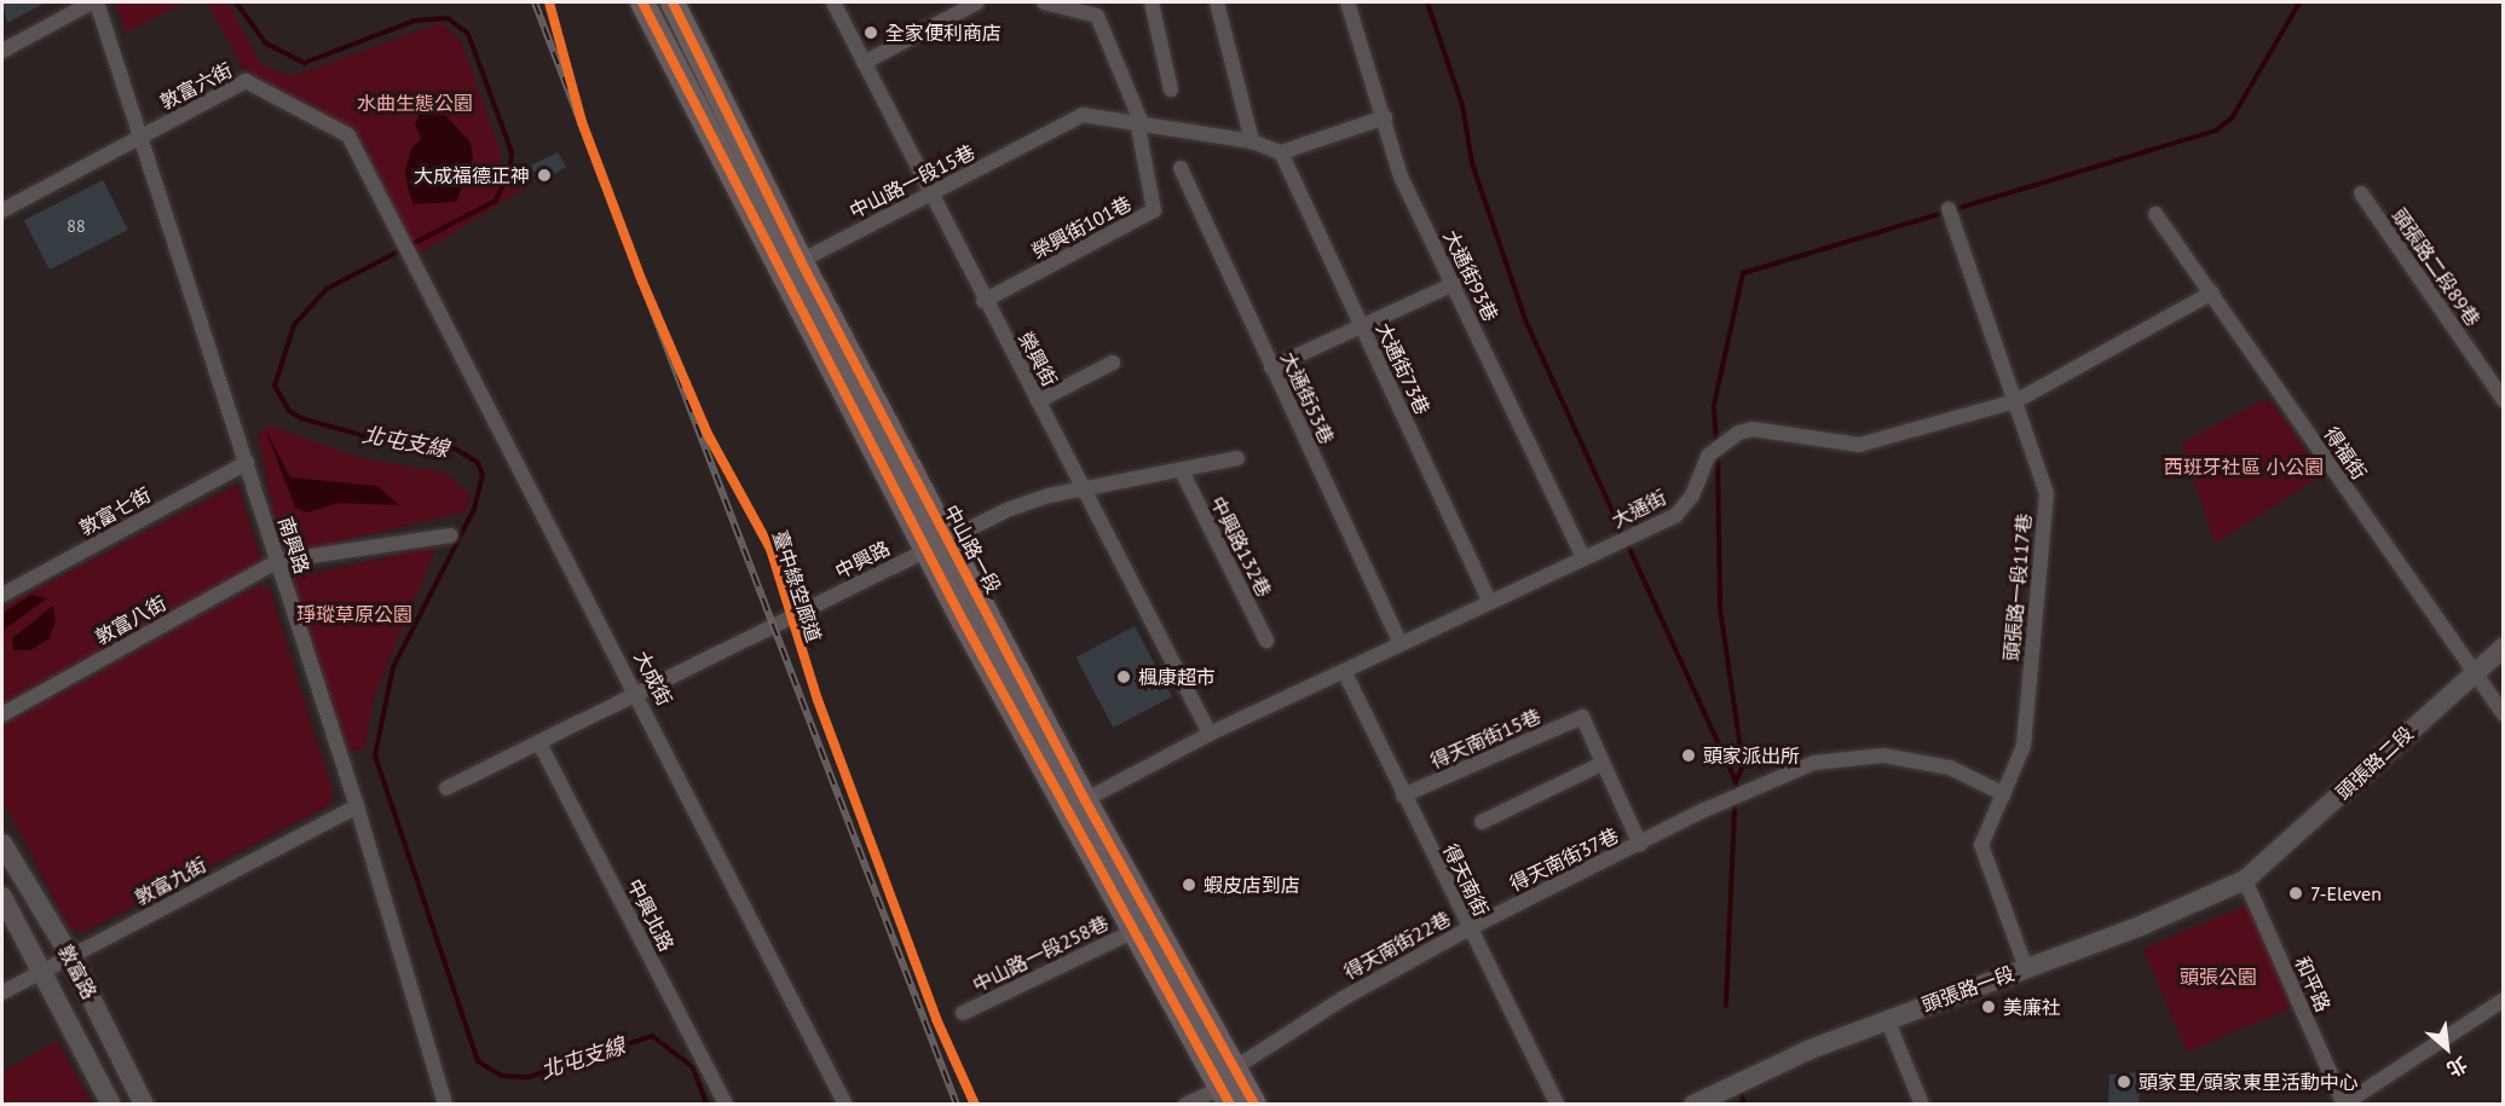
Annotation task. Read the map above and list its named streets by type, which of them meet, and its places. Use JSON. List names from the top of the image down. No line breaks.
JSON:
{"streets":{"main road":["中山路一段"],"street":["敦富六街","中山路一段15巷","榮興街101巷","頭張路二段89巷","大通街93巷","榮興街","大通街73巷","大通街53巷","得福街","大通街","敦富七街","南興路","中興路132巷","中興路","頭張路一段117巷","敦富八街","大成街","得天南街15巷","頭張路二段","得天南街37巷","得天南街","敦富九街","中興北路","得天南街22巷","中山路一段258巷","敦富路","和平路","頭張路一段"],"cycle path":["臺中綠空廊道"]},"crossings":[["敦富六街","南興路"],["敦富六街","大成街"],["中山路一段15巷","榮興街101巷"],["中山路一段15巷","榮興街"],["中山路一段15巷","大通街73巷"],["中山路一段15巷","中山路一段"],["榮興街101巷","榮興街"],["大通街93巷","大通街"],["榮興街","大通街"],["榮興街","中興路"],["大通街73巷","大通街"],["大通街53巷","大通街"],["得福街","大通街"],["得福街","頭張路二段"],["大通街","中山路一段"],["大通街","頭張路一段117巷"],["大通街","得天南街"],["敦富七街","南興路"],["南興路","敦富八街"],["南興路","敦富九街"],["中興路132巷","中興路"],["中山路一段","中興路"],["中山路一段","得天南街22巷"],["中山路一段","中山路一段258巷"],["中興路","大成街"],["中興路","中興北路"],["頭張路一段117巷","得天南街37巷"],["頭張路一段117巷","頭張路一段"],["得天南街15巷","得天南街37巷"],["得天南街15巷","得天南街"],["頭張路二段","和平路"],["頭張路二段","頭張路一段"],["得天南街37巷","得天南街"],["得天南街37巷","得天南街22巷"],["得天南街","得天南街22巷"],["敦富九街","敦富路"],["和平路","頭張路一段"]],"water":["北屯支線"],"parks":["水曲生態公園","西班牙社區 小公園","琤瑽草原公園","頭張公園"],"places":["全家便利商店","大成福德正神","楓康超市","頭家派出所","蝦皮店到店","7-Eleven","美廉社","頭家里/頭家東里活動中心"],"house_numbers":["88"],"north":"bottom right"}
